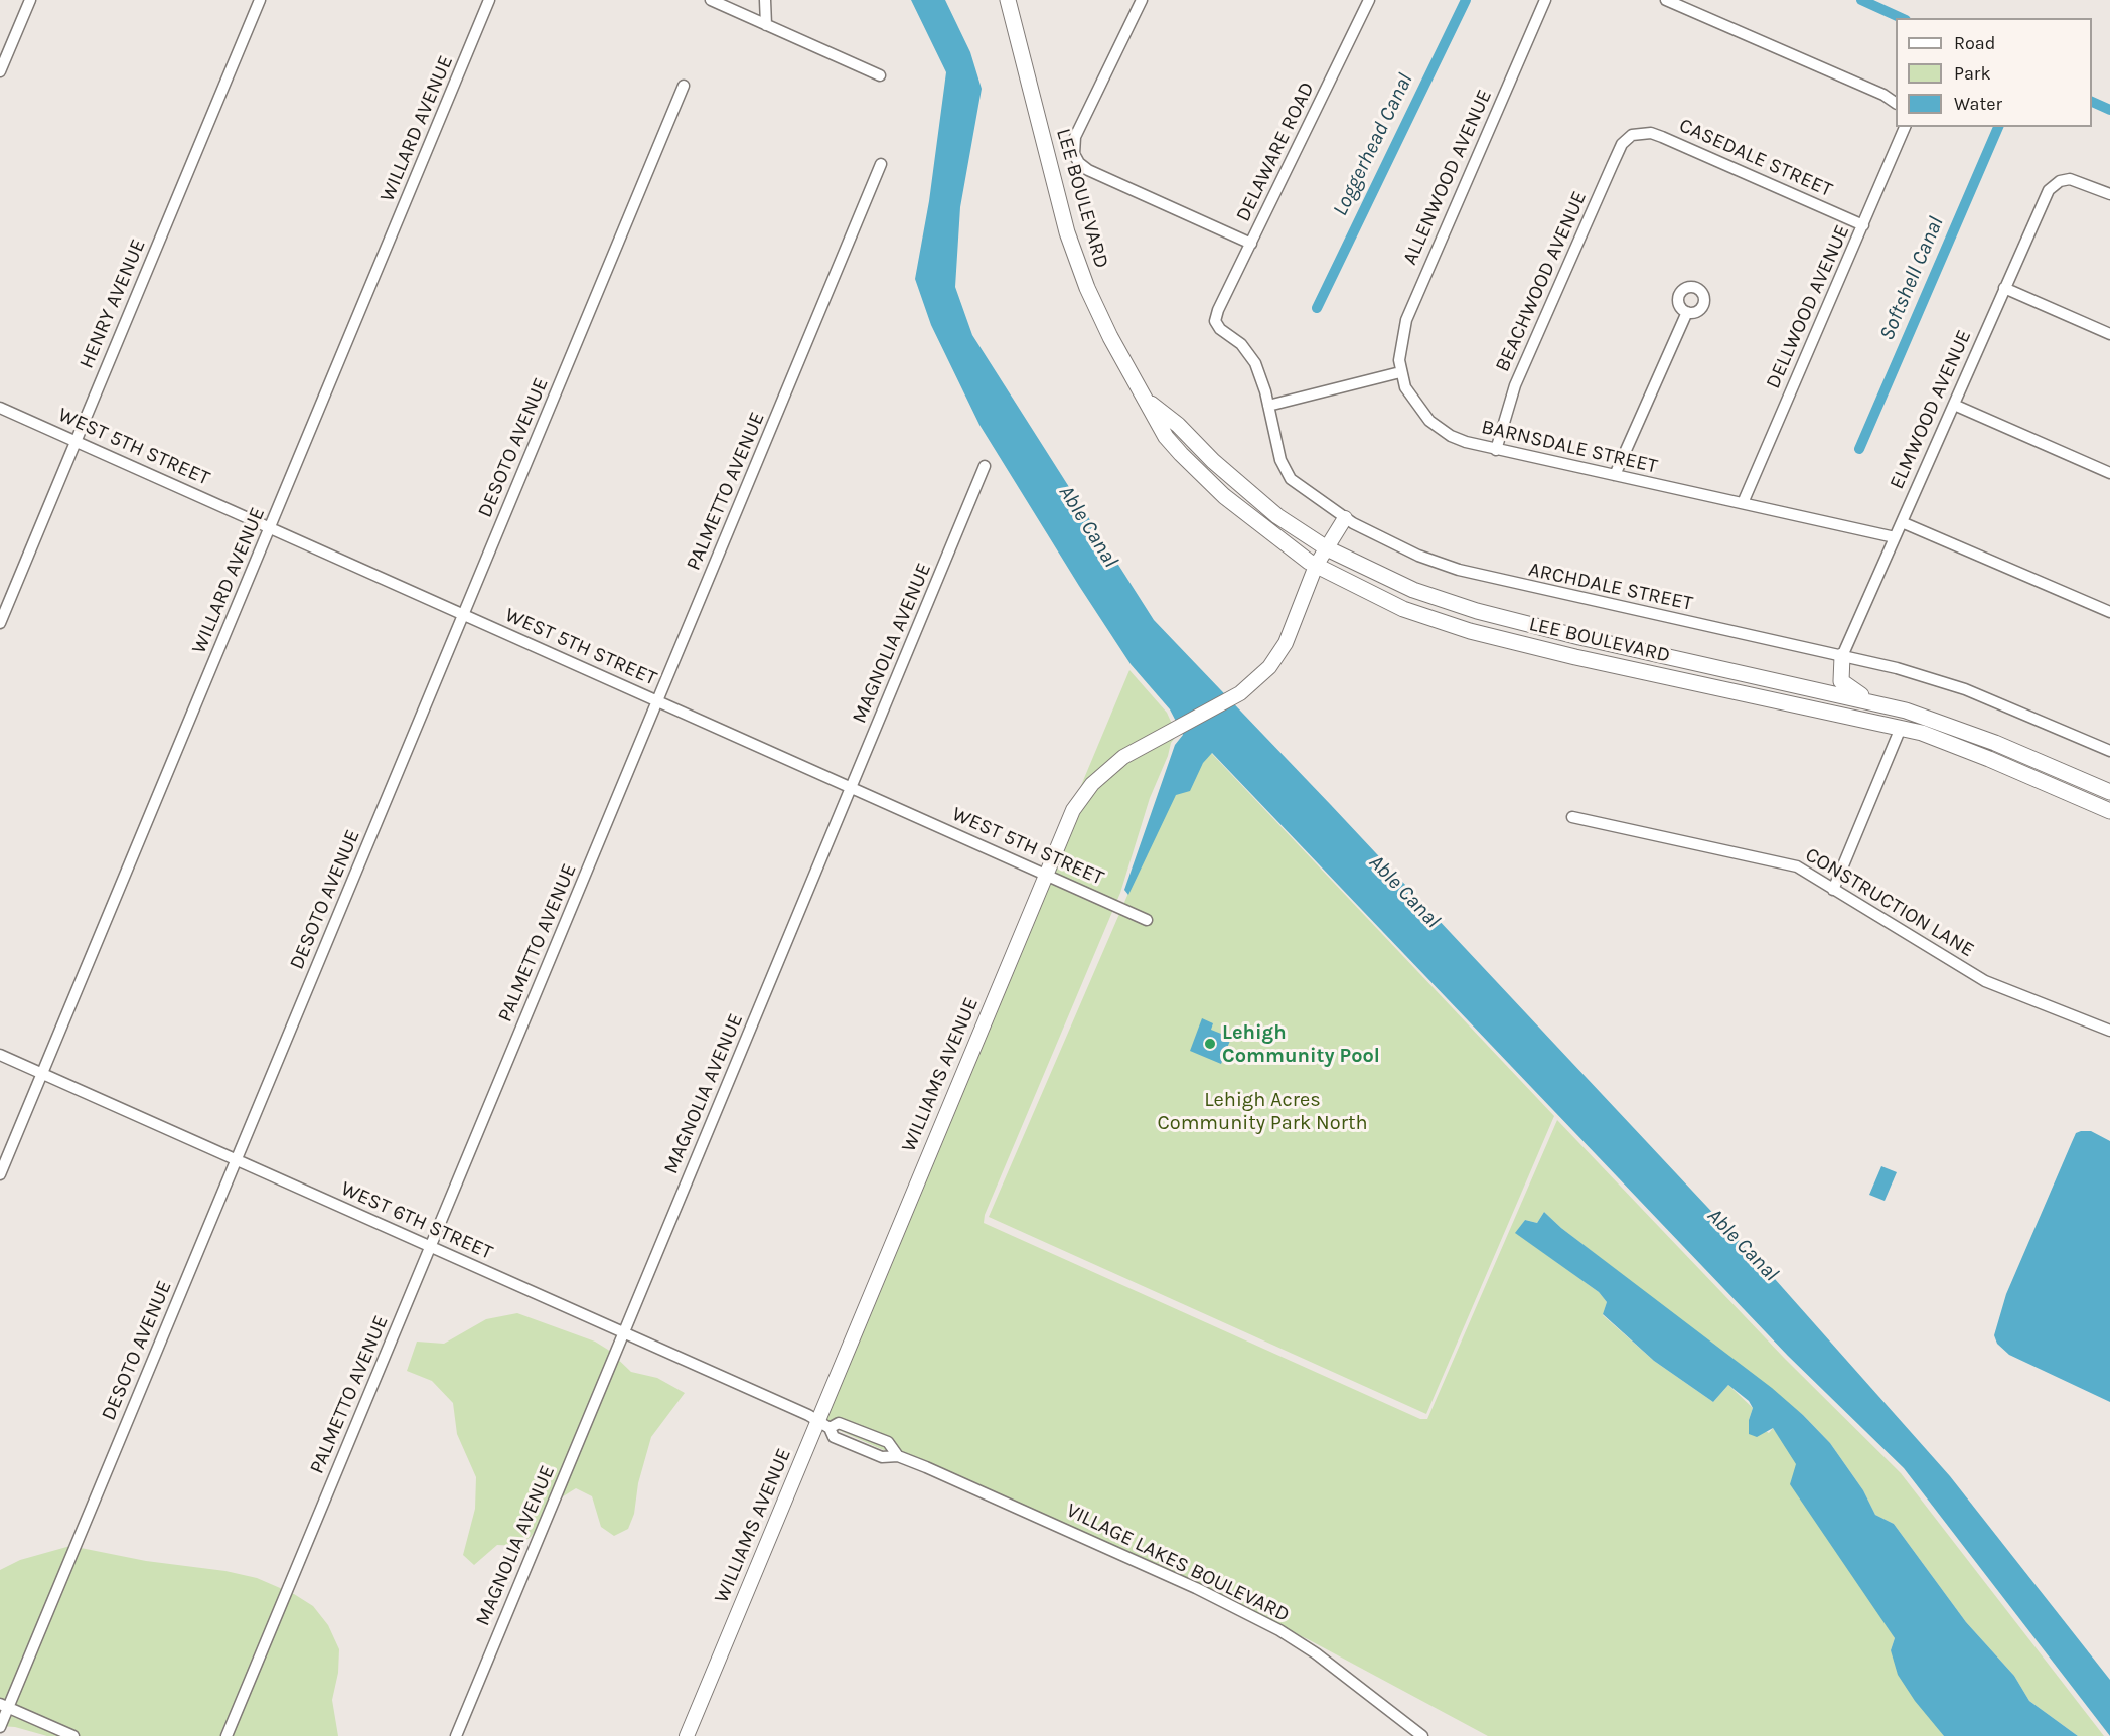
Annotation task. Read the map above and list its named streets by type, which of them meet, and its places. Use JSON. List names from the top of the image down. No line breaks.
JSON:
{"streets":{"main road":["LEE BOULEVARD"],"street":["WILLARD AVENUE","DELAWARE ROAD","CASEDALE STREET","ALLENWOOD AVENUE","BEACHWOOD AVENUE","HENRY AVENUE","DELLWOOD AVENUE","ELMWOOD AVENUE","WEST 5TH STREET","BARNSDALE STREET","DESOTO AVENUE","PALMETTO AVENUE","ARCHDALE STREET","MAGNOLIA AVENUE","CONSTRUCTION LANE","WILLIAMS AVENUE","WEST 6TH STREET","VILLAGE LAKES BOULEVARD"]},"crossings":[["WILLARD AVENUE","WEST 5TH STREET"],["WILLARD AVENUE","WEST 6TH STREET"],["DELAWARE ROAD","ARCHDALE STREET"],["CASEDALE STREET","BEACHWOOD AVENUE"],["CASEDALE STREET","DELLWOOD AVENUE"],["ALLENWOOD AVENUE","BARNSDALE STREET"],["LEE BOULEVARD","WILLIAMS AVENUE"],["BEACHWOOD AVENUE","BARNSDALE STREET"],["HENRY AVENUE","WEST 5TH STREET"],["DELLWOOD AVENUE","BARNSDALE STREET"],["ELMWOOD AVENUE","BARNSDALE STREET"],["ELMWOOD AVENUE","ARCHDALE STREET"],["WEST 5TH STREET","DESOTO AVENUE"],["WEST 5TH STREET","PALMETTO AVENUE"],["WEST 5TH STREET","MAGNOLIA AVENUE"],["WEST 5TH STREET","WILLIAMS AVENUE"],["DESOTO AVENUE","WEST 6TH STREET"],["PALMETTO AVENUE","WEST 6TH STREET"],["ARCHDALE STREET","WILLIAMS AVENUE"],["MAGNOLIA AVENUE","WEST 6TH STREET"],["WILLIAMS AVENUE","WEST 6TH STREET"],["WILLIAMS AVENUE","VILLAGE LAKES BOULEVARD"],["WEST 6TH STREET","VILLAGE LAKES BOULEVARD"]],"water":["Loggerhead Canal","Softshell Canal","Able Canal"],"parks":["Lehigh Acres Community Park North"],"places":["Lehigh Community Pool"],"legend":["Road","Park","Water"]}
